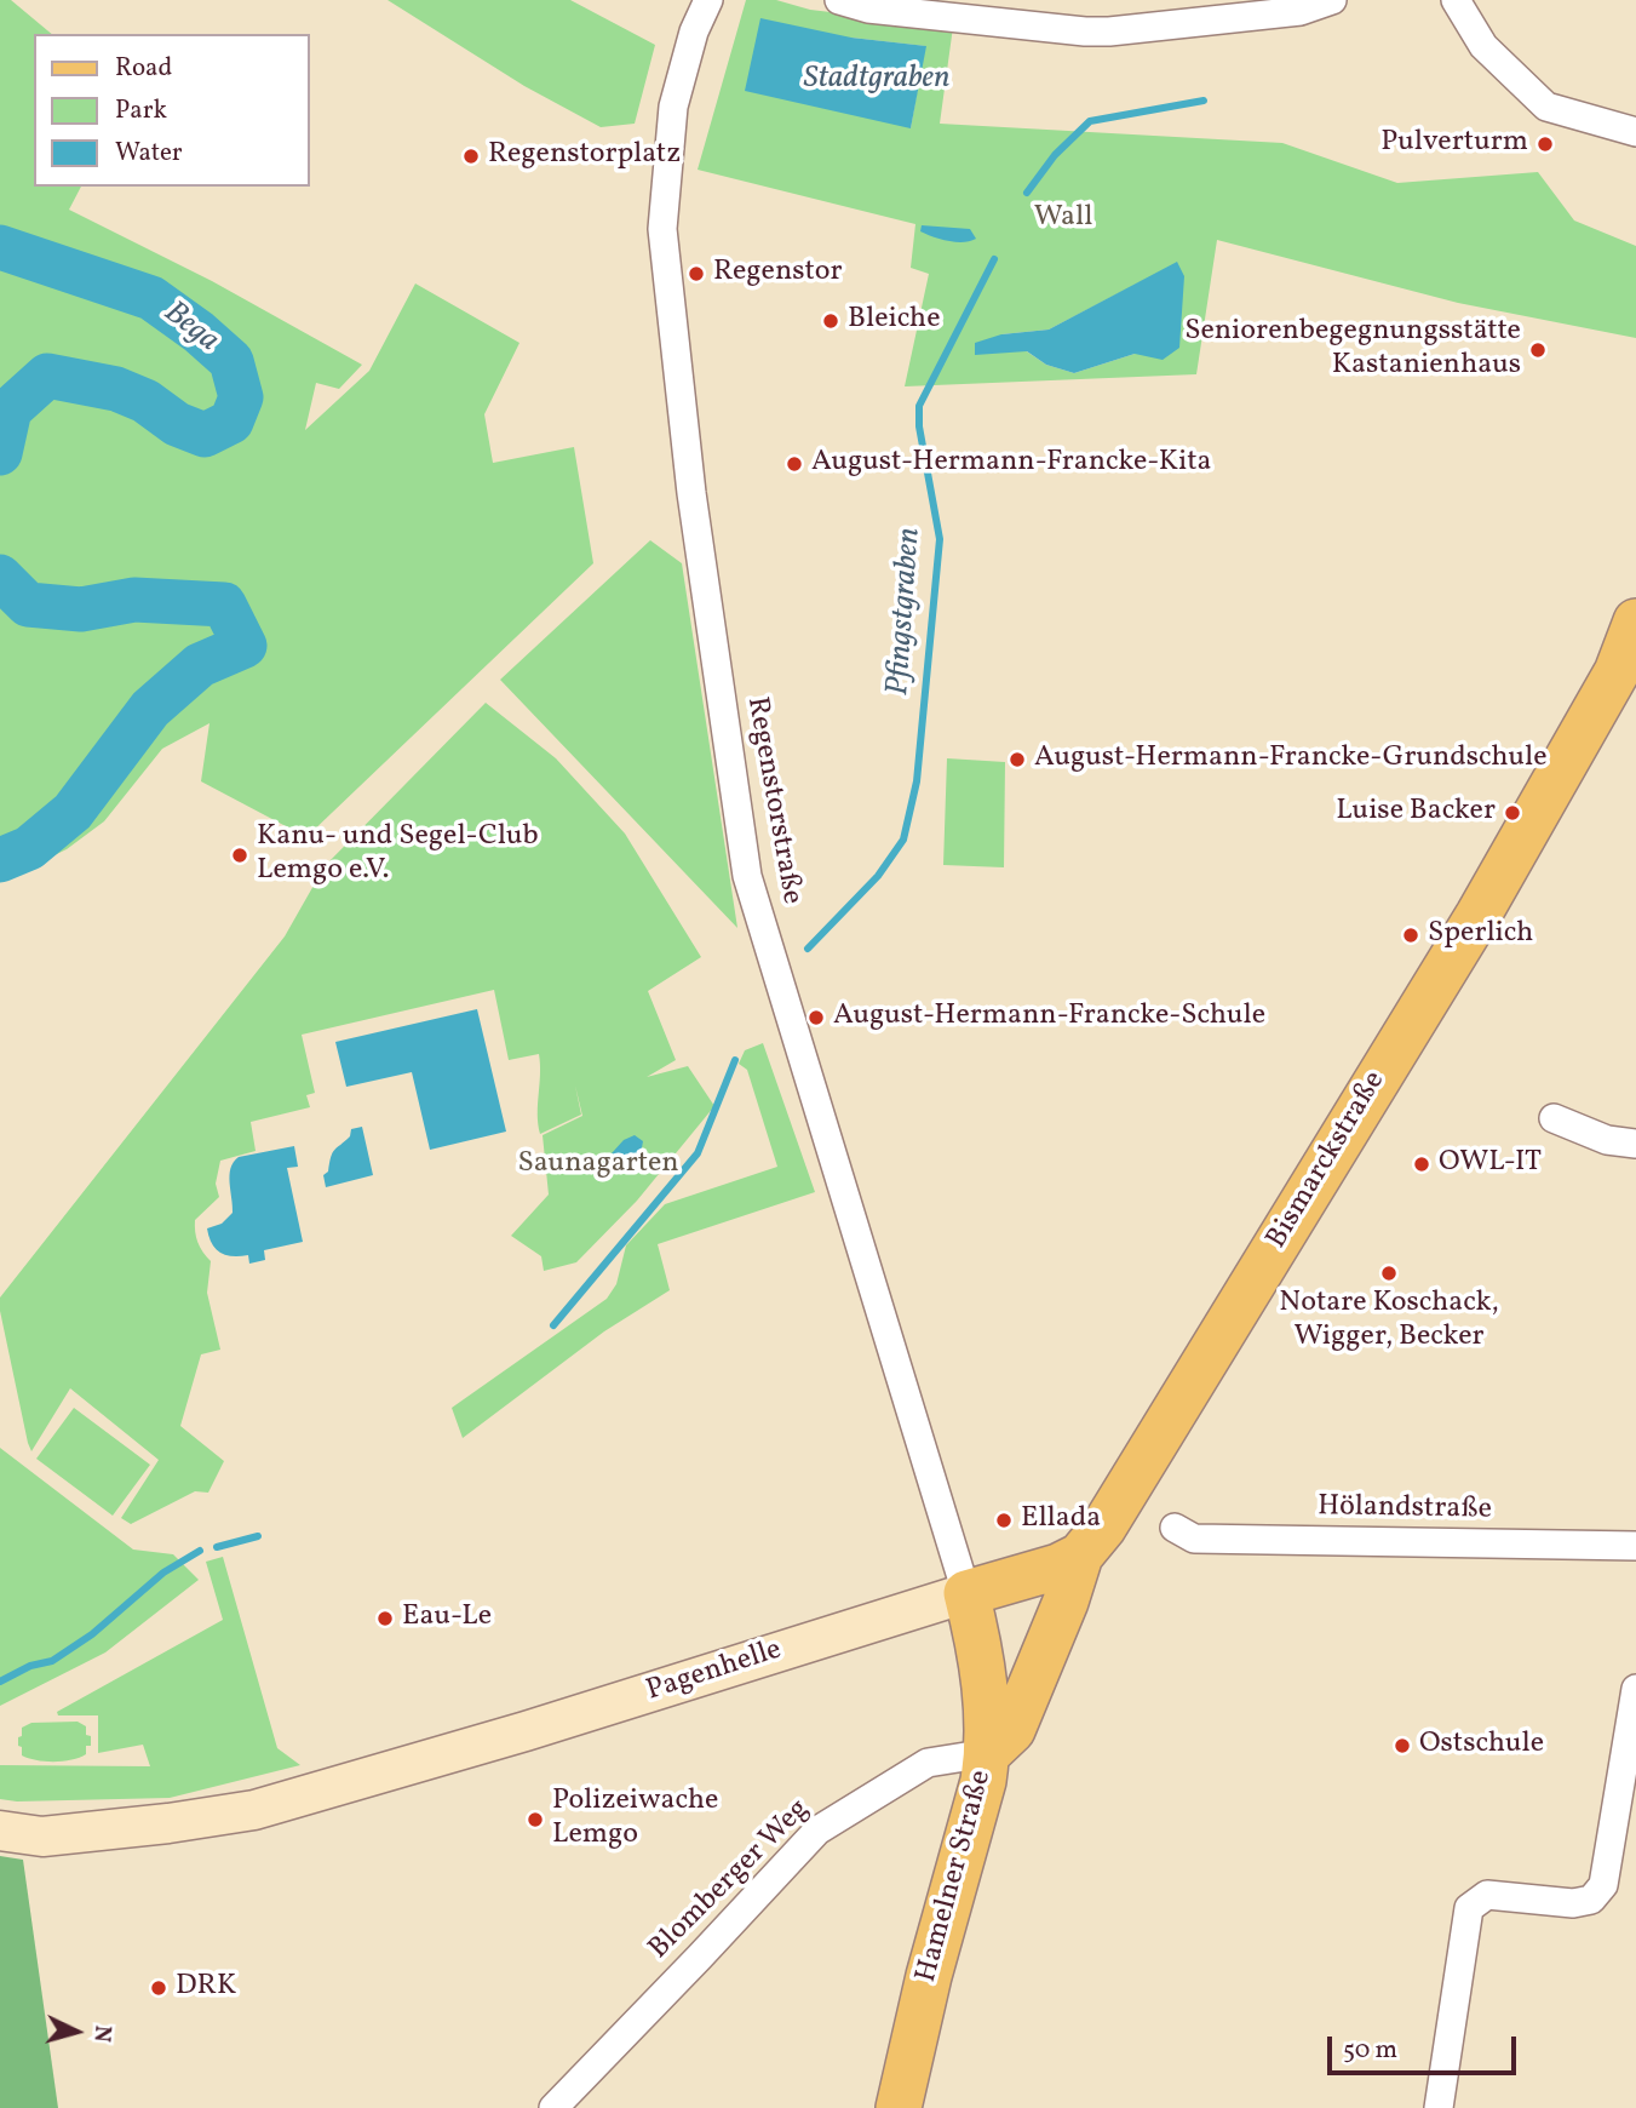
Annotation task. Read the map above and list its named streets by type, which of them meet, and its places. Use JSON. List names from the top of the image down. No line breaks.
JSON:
{"streets":{"main road":["Bismarckstraße","Pagenhelle","Hamelner Straße"],"street":["Regenstorstraße","Hölandstraße","Blomberger Weg"]},"crossings":[["Regenstorstraße","Bismarckstraße"],["Regenstorstraße","Pagenhelle"],["Regenstorstraße","Hamelner Straße"],["Bismarckstraße","Pagenhelle"],["Bismarckstraße","Hamelner Straße"],["Pagenhelle","Hamelner Straße"],["Hamelner Straße","Blomberger Weg"]],"water":["Stadtgraben","Bega","Pfingstgraben"],"parks":["Wall","Saunagarten"],"places":["Pulverturm","Regenstorplatz","Regenstor","Bleiche","Seniorenbegegnungsstätte Kastanienhaus","August-Hermann-Francke-Kita","August-Hermann-Francke-Grundschule","Luise Backer","Kanu- und Segel-Club Lemgo e.V.","Sperlich","August-Hermann-Francke-Schule","OWL-IT","Notare Koschack, Wigger, Becker","Ellada","Eau-Le","Ostschule","Polizeiwache Lemgo","DRK"],"legend":["Road","Park","Water"],"scale_bar":"50 m","north":"right"}
